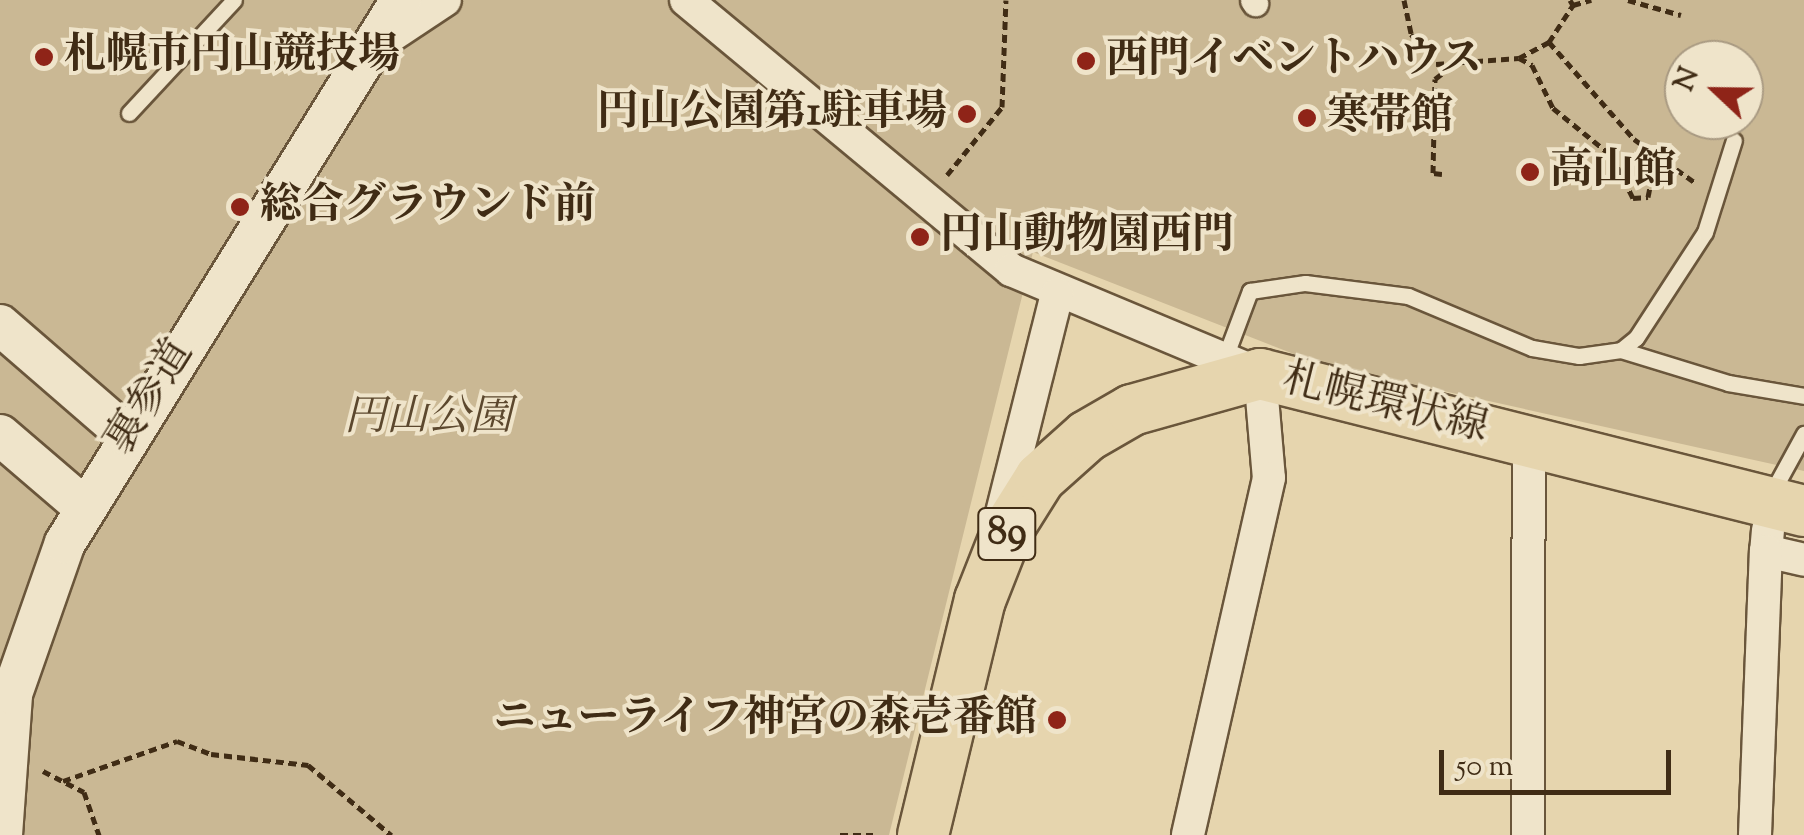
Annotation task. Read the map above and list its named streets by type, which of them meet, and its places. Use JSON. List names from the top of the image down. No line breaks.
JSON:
{"streets":{"main road":["札幌環状線","89"],"street":["裏参道"]},"parks":["円山公園"],"places":["札幌市円山競技場","西門イベントハウス","円山公園第1駐車場","寒帯館","高山館","総合グラウンド前","円山動物園西門","ニューライフ神宮の森壱番館"],"scale_bar":"50 m","north":"left"}
